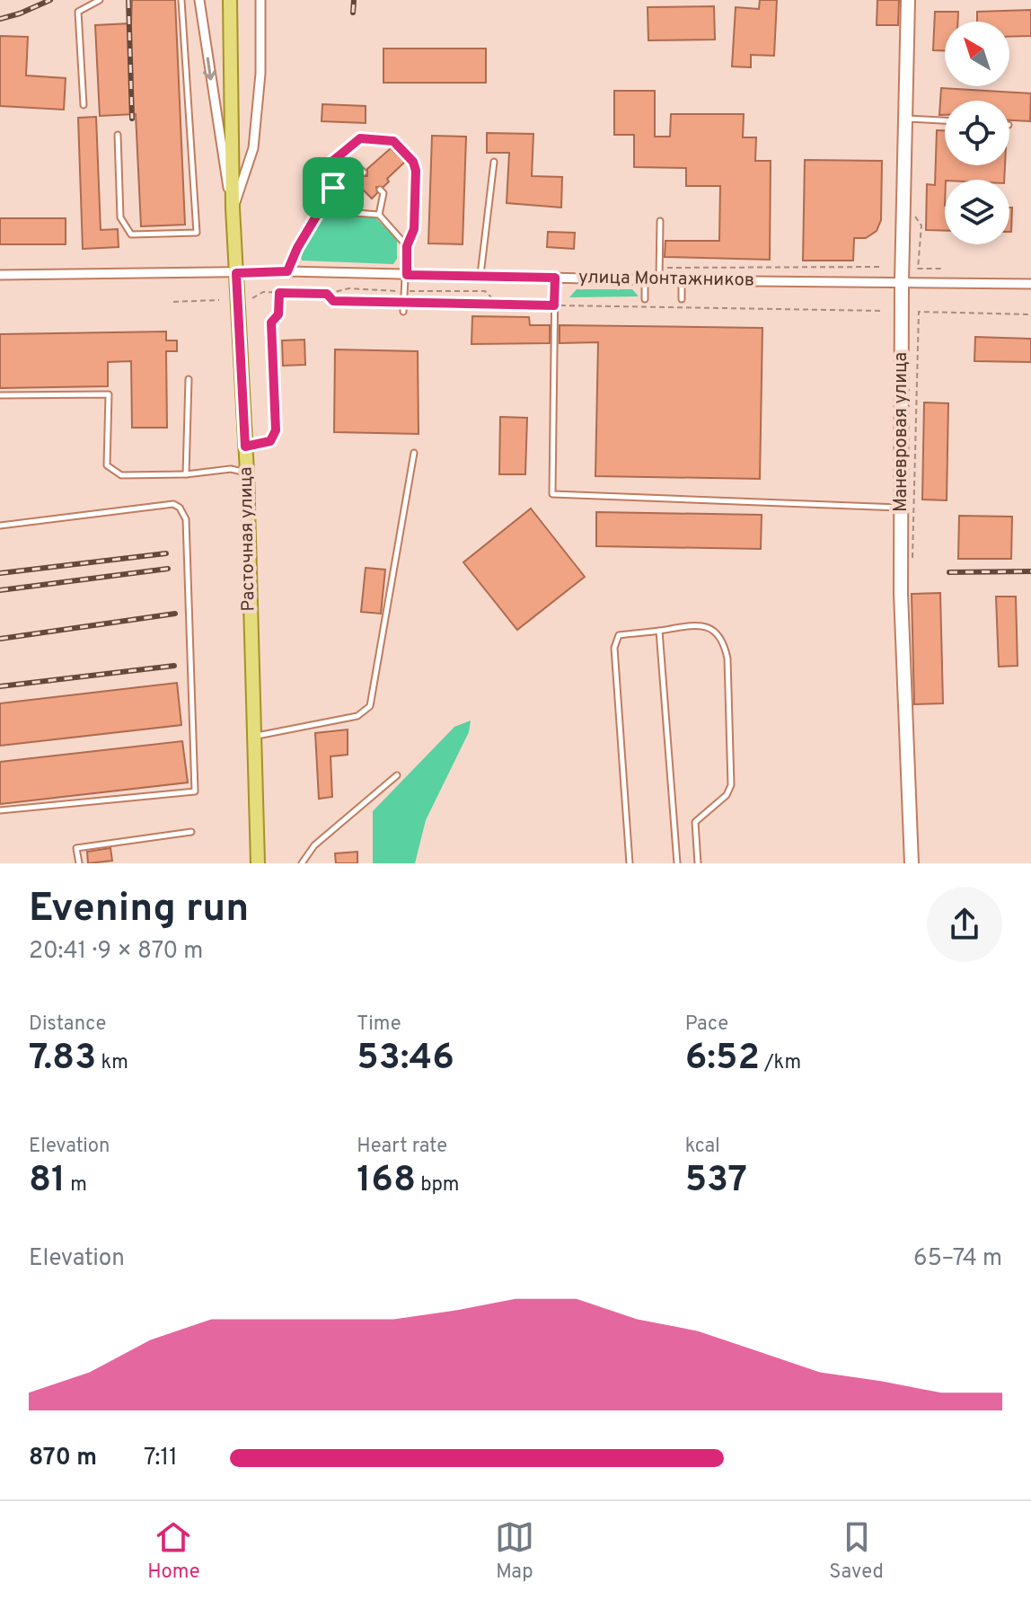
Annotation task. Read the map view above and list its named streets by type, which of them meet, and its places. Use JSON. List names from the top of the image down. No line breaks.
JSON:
{"streets":{"main road":["Маневровая улица","Расточная улица"],"street":["улица Монтажников"]},"crossings":[["улица Монтажников","Маневровая улица"],["улица Монтажников","Расточная улица"]],"north":"top left","page":{"heading":["Evening run","20:41 · 9 × 870 m"],"stats":[["Distance","7.83 km"],["Time","53:46"],["Pace","6:52 /km"],["Elevation","81 m"],["Heart rate","168 bpm"],["kcal","537"]],"chart":["Elevation","65–74 m"],"list":[{"name":"870 m","note":"7:11"}],"tabs":["Home","Map","Saved"]}}
